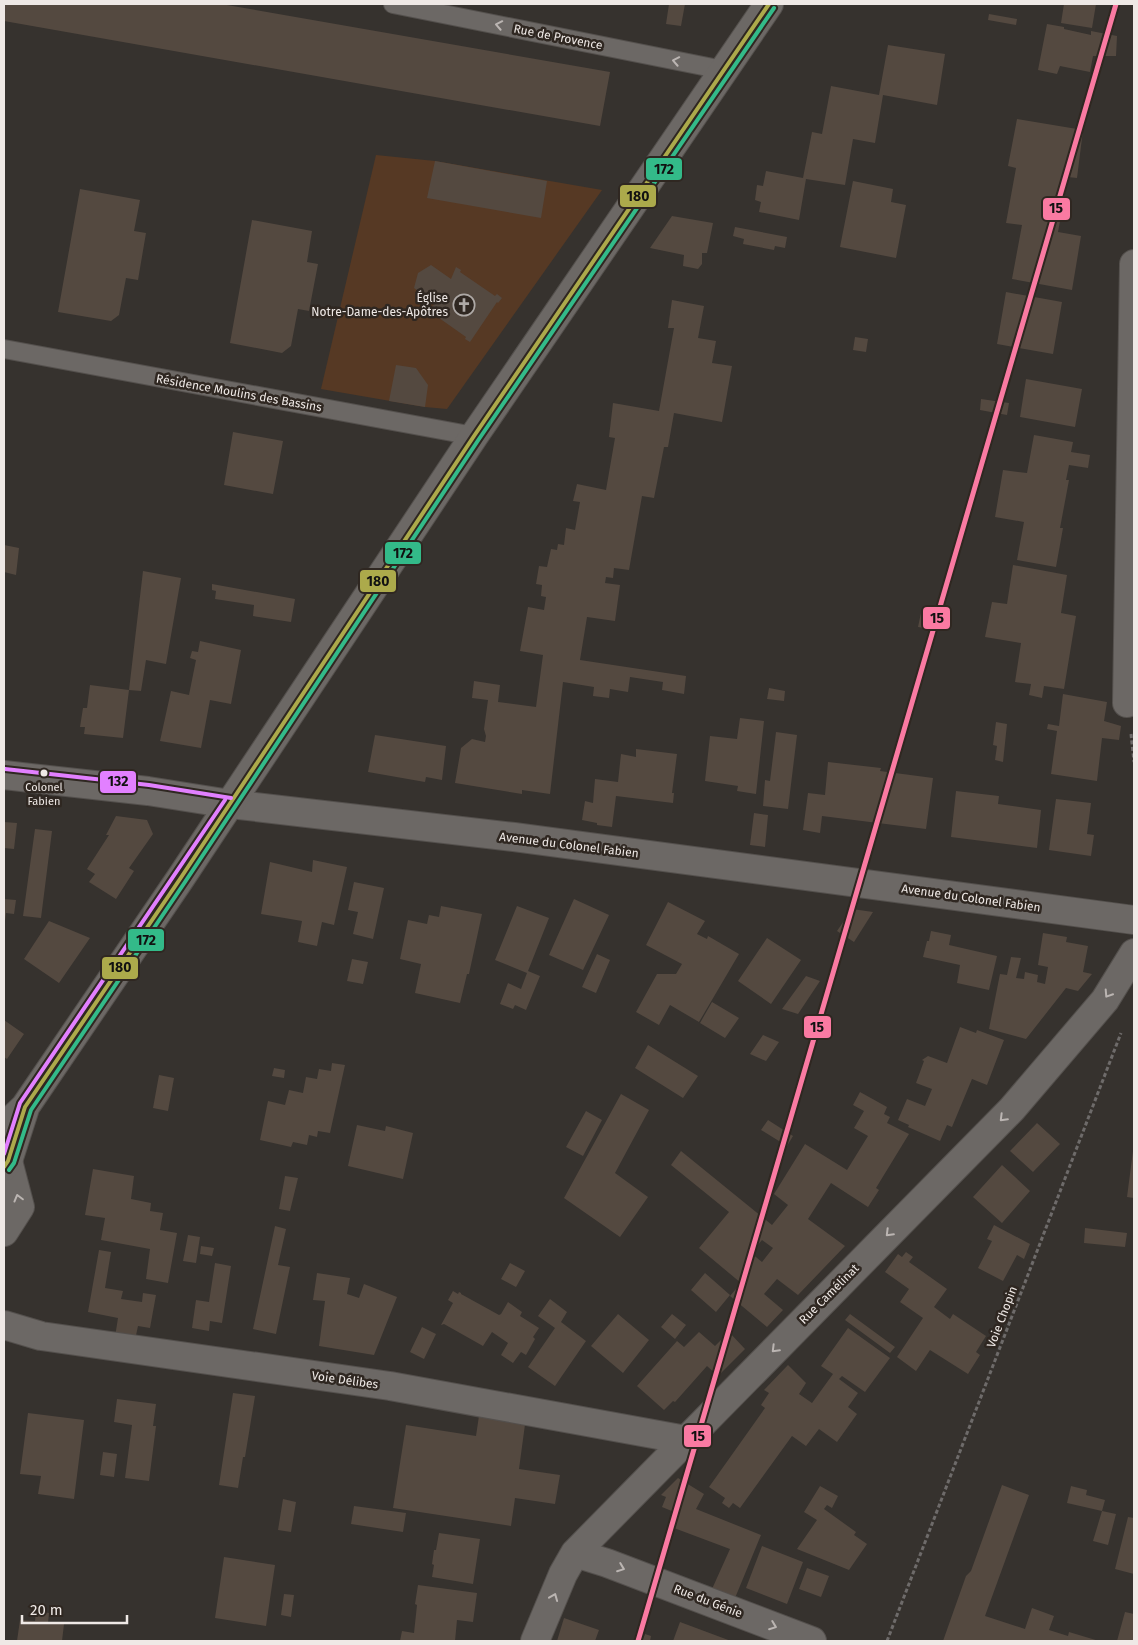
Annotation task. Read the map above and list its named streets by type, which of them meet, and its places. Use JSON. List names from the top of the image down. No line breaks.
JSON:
{"streets":{"street":["Avenue du Colonel Fabien","Rue Camélinat","Voie Délibes","Rue du Génie"],"lane":["Rue de Provence","Résidence Moulins des Bassins"],"path":["Voie Chopin"]},"crossings":[["Rue Camélinat","Voie Délibes"],["Rue Camélinat","Rue du Génie"]],"one_way":["Rue de Provence","Rue du Génie"],"places":{"church":["Église Notre-Dame-des-Apôtres"],"other":["Colonel Fabien"]},"lines":["transit line 15","transit line 180","transit line 172","transit line 132"],"scale_bar":"20 m"}
